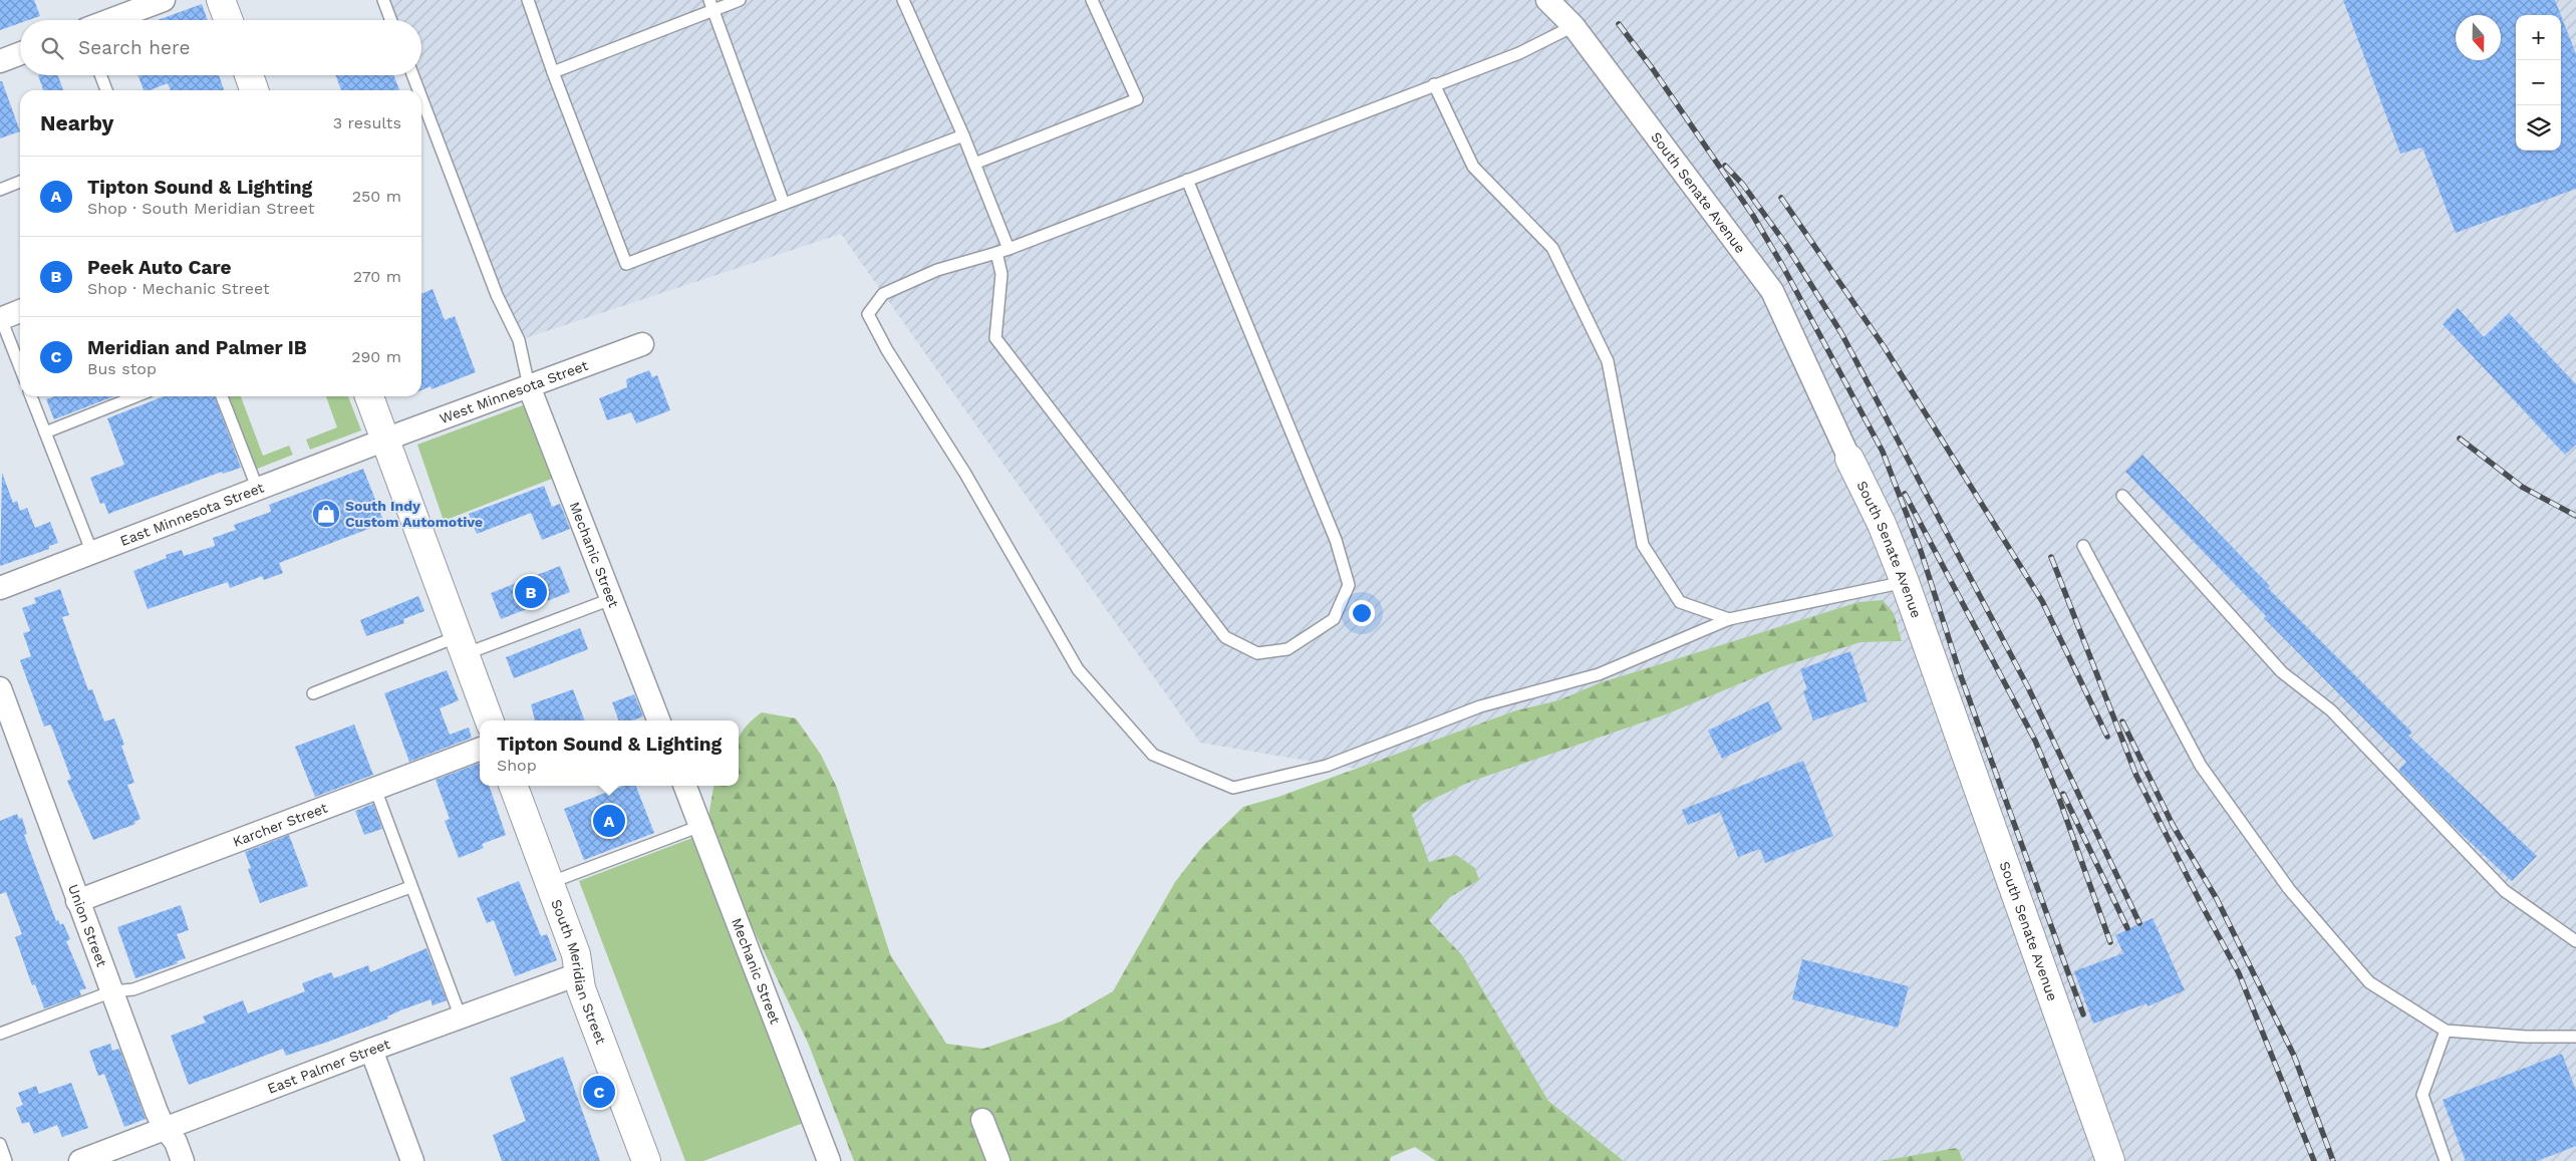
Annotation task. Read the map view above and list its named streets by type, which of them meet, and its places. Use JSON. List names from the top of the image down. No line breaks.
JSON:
{"streets":{"main road":["South Senate Avenue","South Meridian Street"],"street":["West Minnesota Street","East Minnesota Street","Mechanic Street","Karcher Street","Union Street","East Palmer Street"]},"crossings":[["West Minnesota Street","East Minnesota Street"],["West Minnesota Street","Mechanic Street"],["Karcher Street","Union Street"],["Union Street","East Palmer Street"],["South Meridian Street","East Palmer Street"]],"places":{"shop":["South Indy Custom Automotive"]},"north":"bottom","page":{"map_buttons":["+","−"],"search":"Search here","heading":["Nearby","3 results"],"list":[{"mark":"A","name":"Tipton Sound & Lighting","note":"Shop · South Meridian Street","value":"250 m"},{"mark":"B","name":"Peek Auto Care","note":"Shop · Mechanic Street","value":"270 m"},{"mark":"C","name":"Meridian and Palmer IB","note":"Bus stop","value":"290 m"}],"pins":["B","A","C"],"popup":["Tipton Sound & Lighting","Shop"]}}
